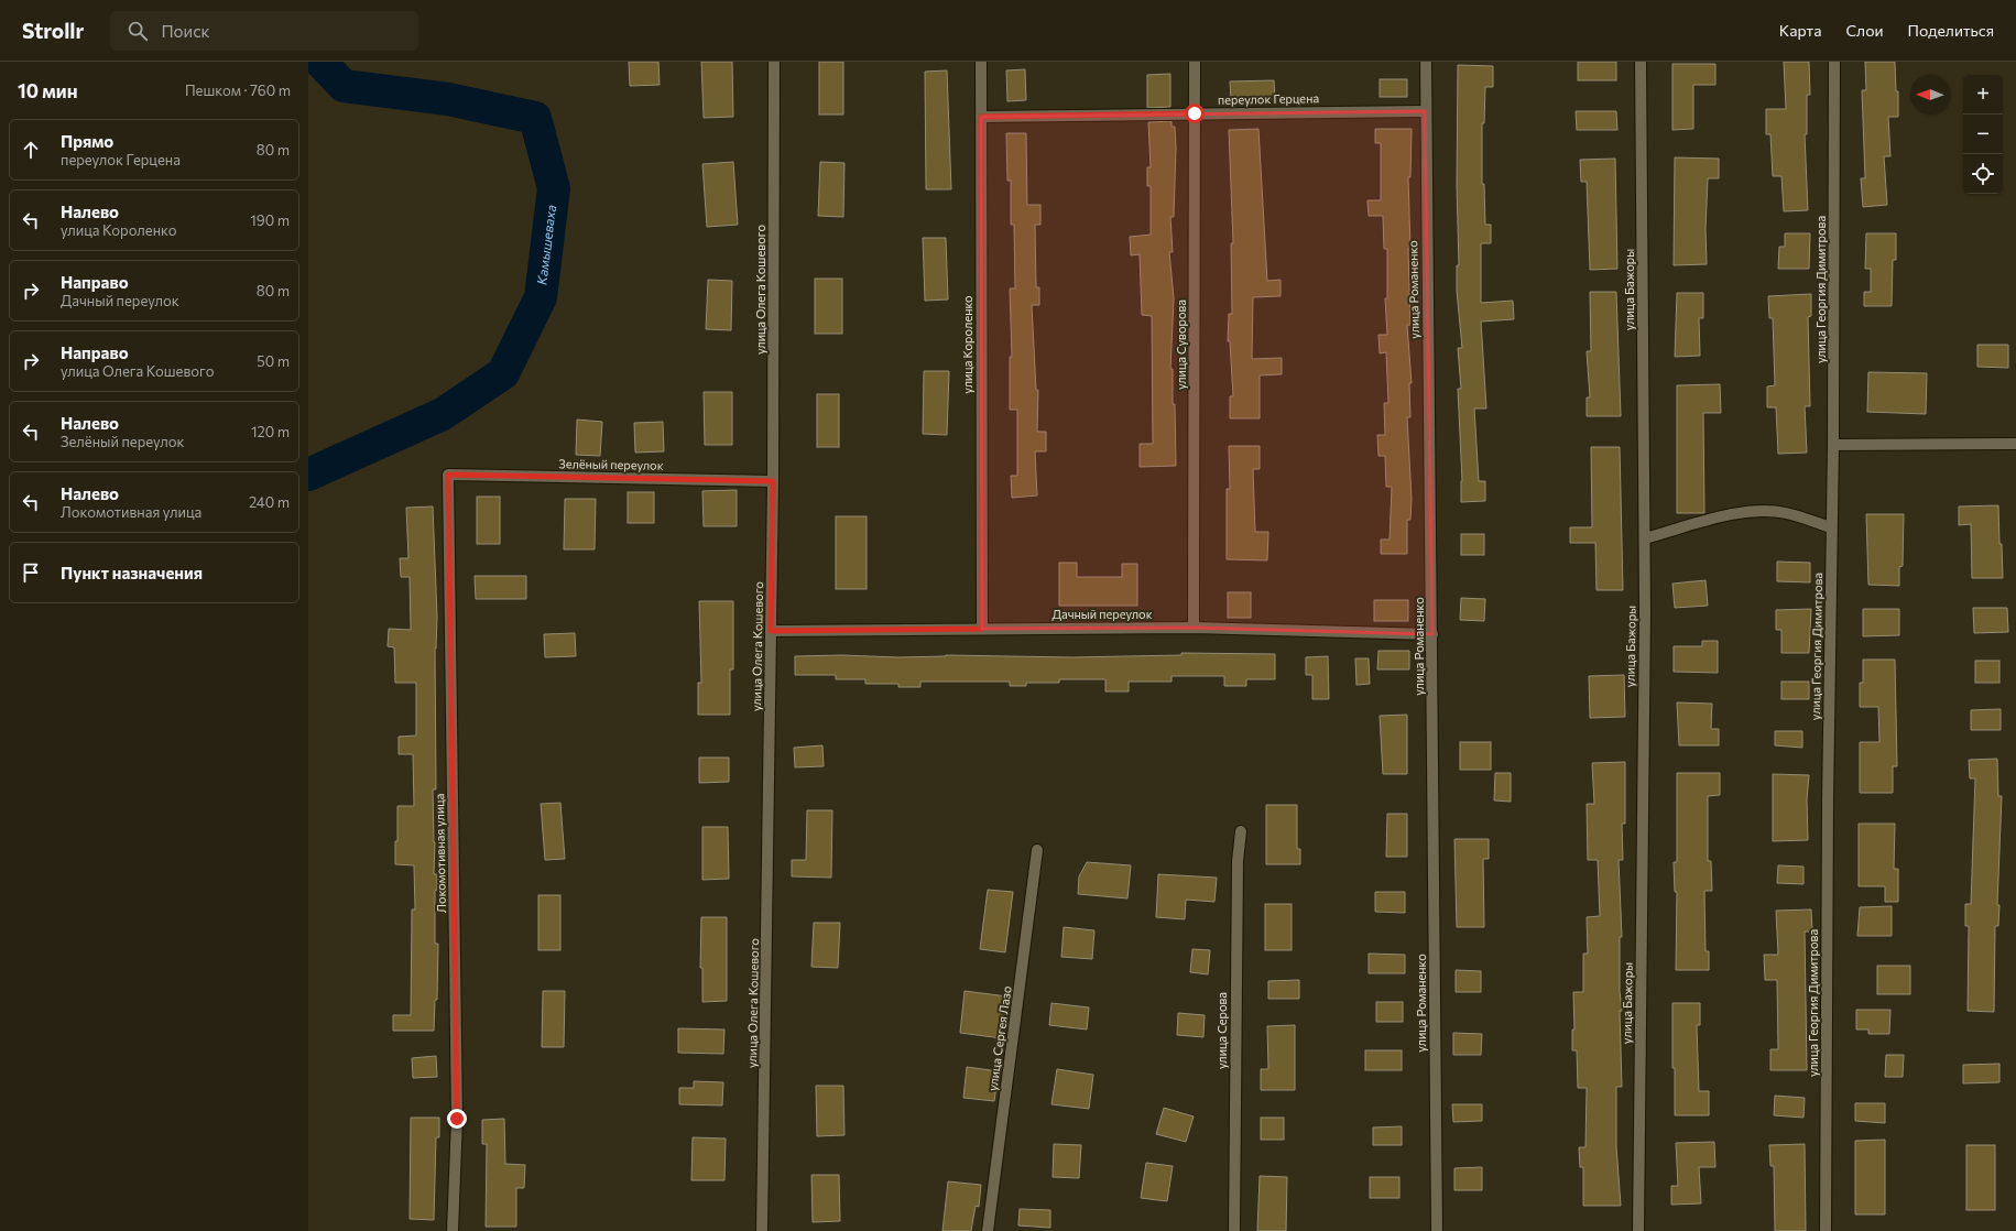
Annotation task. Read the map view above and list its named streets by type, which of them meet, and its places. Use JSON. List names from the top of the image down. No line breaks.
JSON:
{"streets":{"street":["переулок Герцена","улица Олега Кошевого","улица Романенко","улица Бажоры","улица Георгия Димитрова","улица Короленко","улица Суворова","Зелёный переулок","Дачный переулок","Локомотивная улица","улица Серова","улица Сергея Лазо"]},"crossings":[["переулок Герцена","улица Романенко"],["переулок Герцена","улица Короленко"],["переулок Герцена","улица Суворова"],["улица Олега Кошевого","Зелёный переулок"],["улица Олега Кошевого","Дачный переулок"],["улица Романенко","Дачный переулок"],["улица Короленко","Дачный переулок"],["улица Суворова","Дачный переулок"],["Зелёный переулок","Локомотивная улица"]],"water":["Камышеваха"],"north":"left","page":{"header":"Strollr","search":"Поиск","nav":["Карта","Слои","Поделиться"],"heading":["10 мин","Пешком · 760 m"],"map_buttons":["+","−"],"list":[["Прямо","переулок Герцена","80 m"],["Налево","улица Короленко","190 m"],["Направо","Дачный переулок","80 m"],["Направо","улица Олега Кошевого","50 m"],["Налево","Зелёный переулок","120 m"],["Налево","Локомотивная улица","240 m"],"Пункт назначения"]}}
